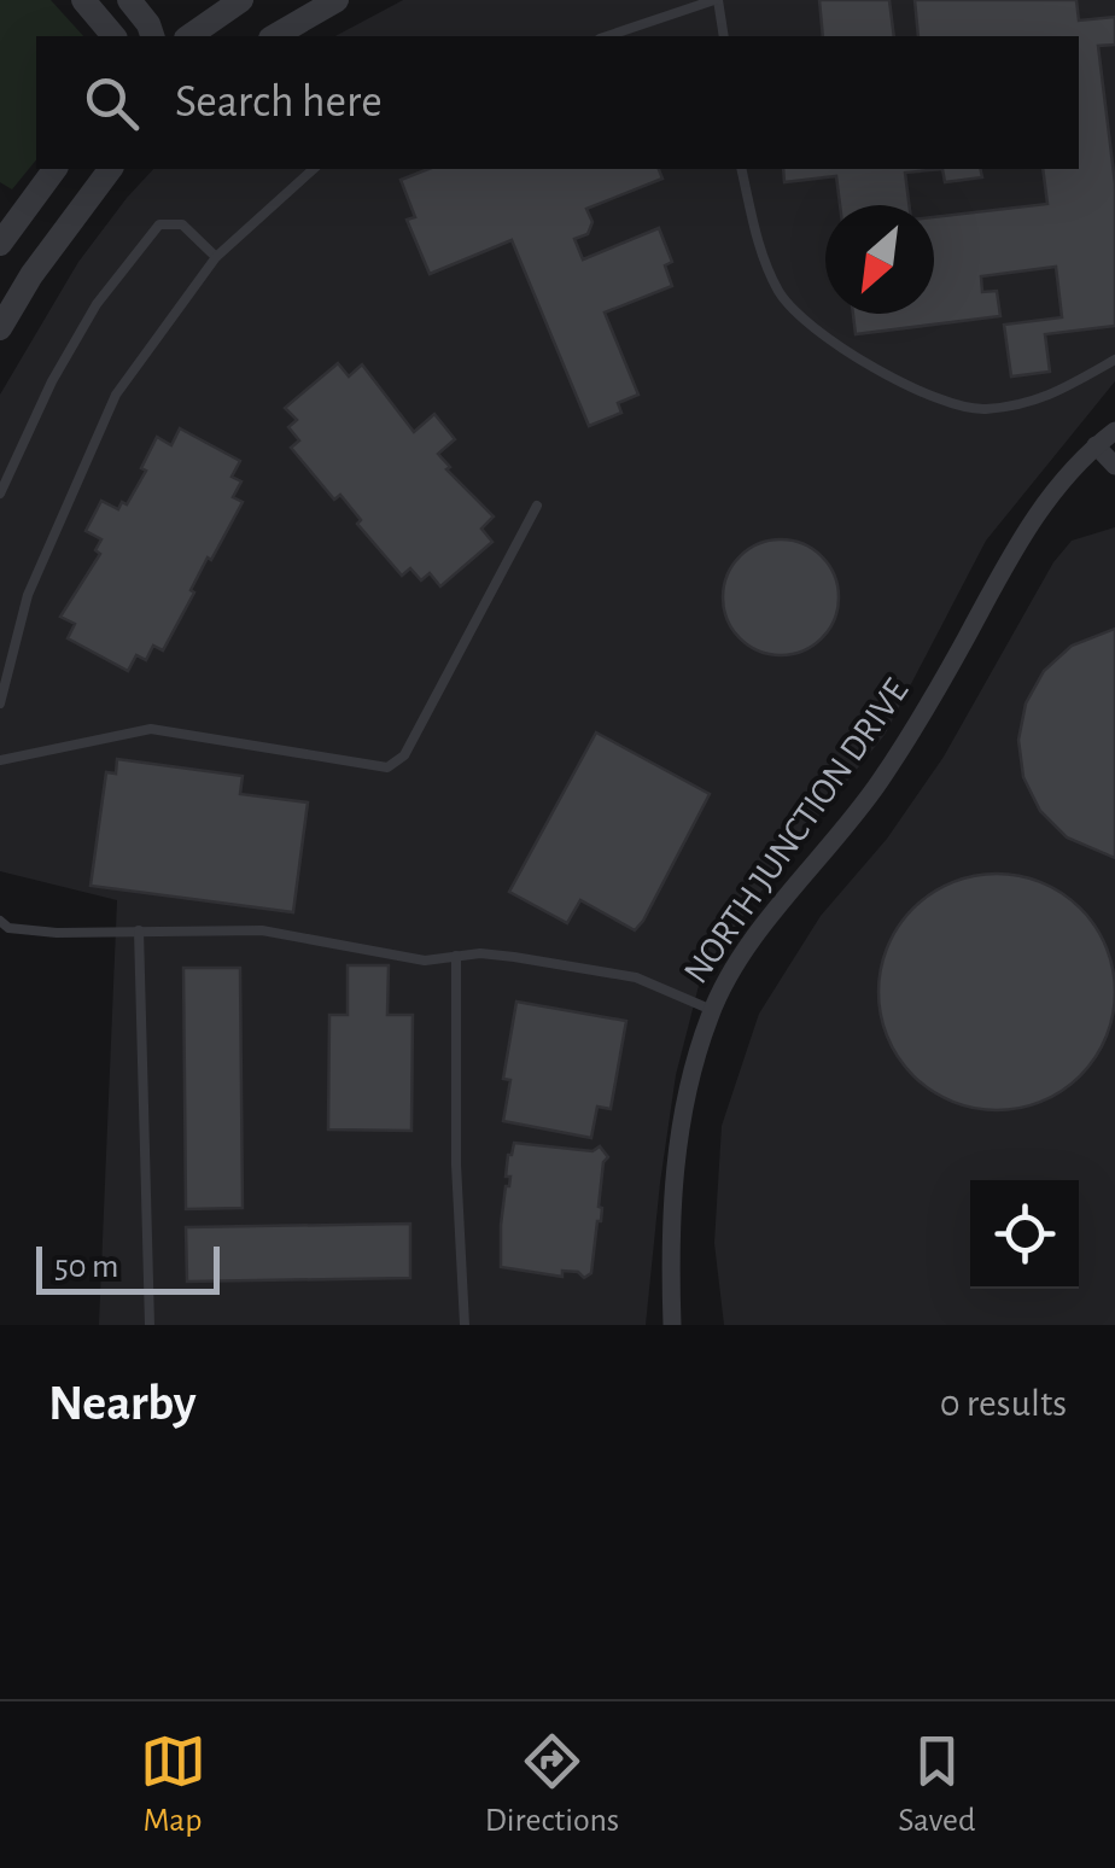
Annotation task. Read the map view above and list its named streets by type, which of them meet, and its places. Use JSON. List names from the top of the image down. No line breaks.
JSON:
{"streets":{"street":["NORTH JUNCTION DRIVE"]},"scale_bar":"50 m","north":"bottom left","page":{"search":"Search here","scale":"50 m","heading":["Nearby","0 results"],"nav":["Map","Directions","Saved"]}}
